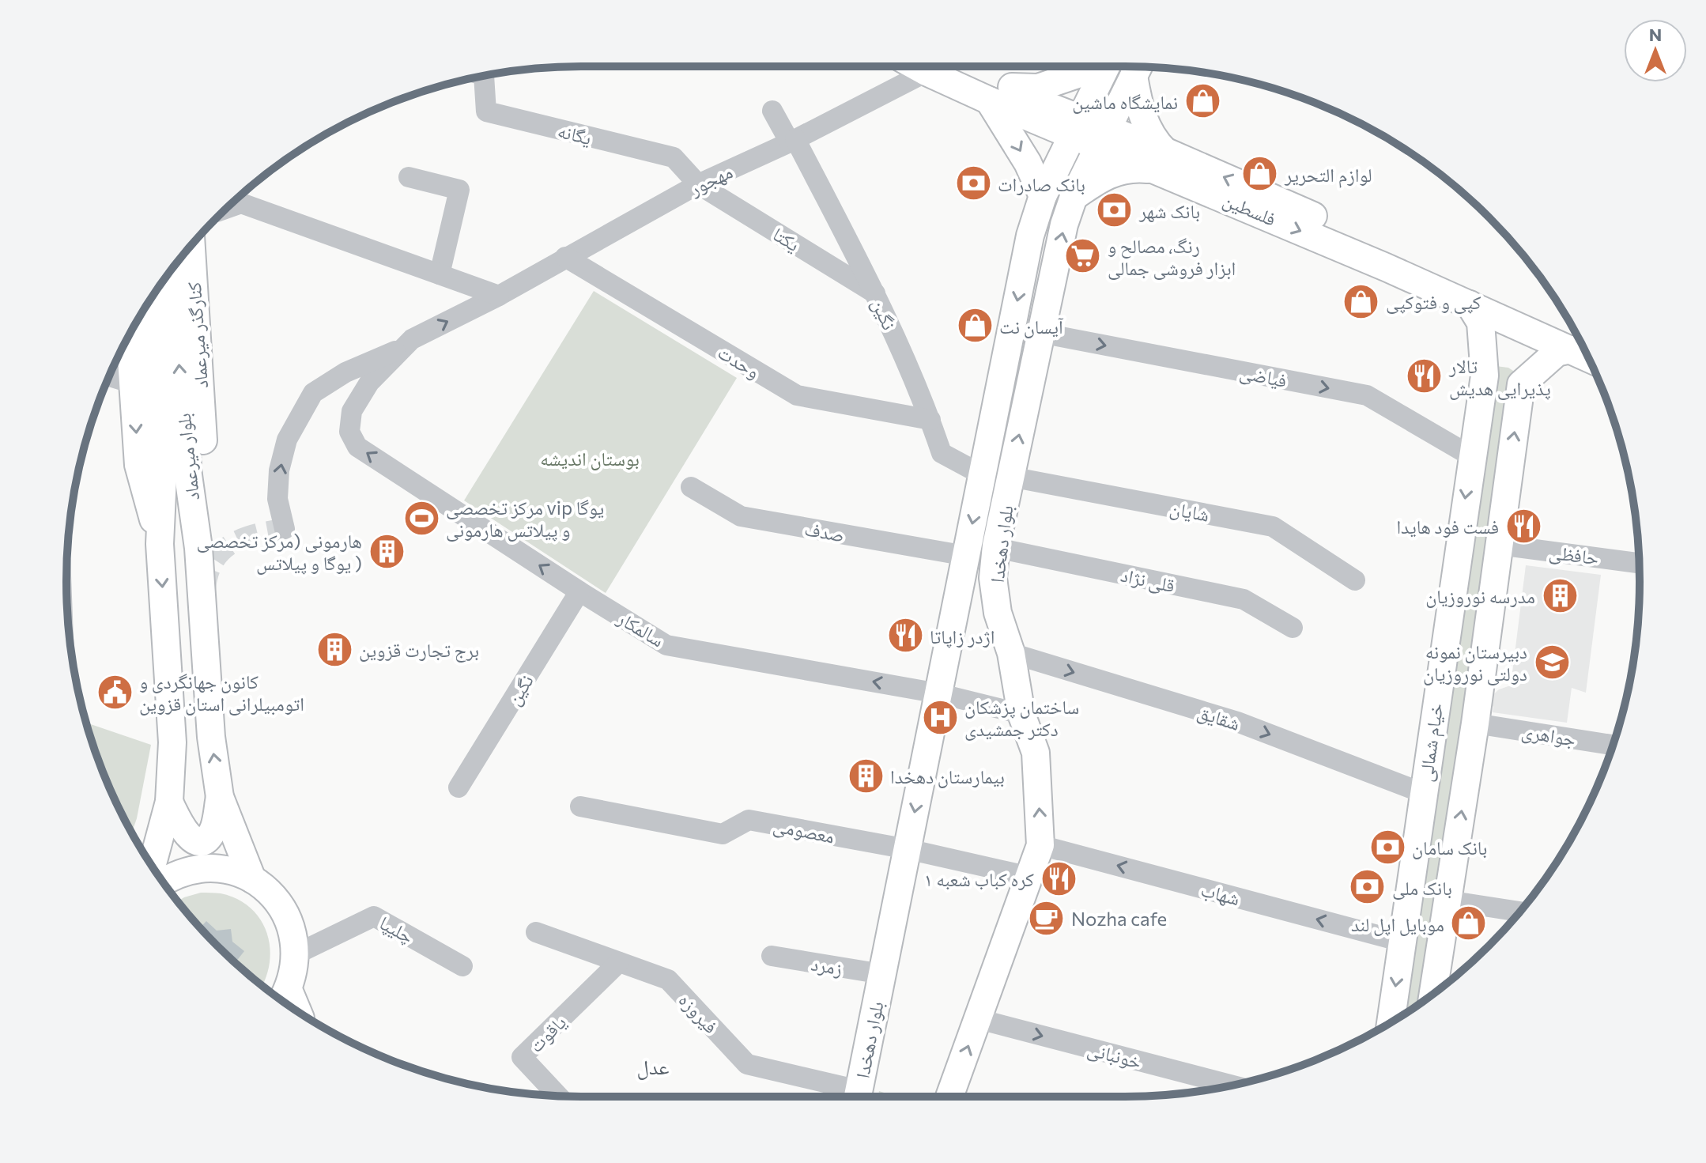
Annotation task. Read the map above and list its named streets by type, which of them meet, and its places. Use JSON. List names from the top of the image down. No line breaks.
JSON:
{"streets":{"main road":["فلسطین","کنارگذر میرعماد","بلوار میرعماد","بلوار دهخدا","خیام شمالی"],"street":["یگانه","مهجور","یکتا","نگین","وحدت","فیاضی","شایان","صدف","حافظی","قلی نژاد","سالمکار","شقایق","جواهری","معصومی","شهاب","چلیپا","زمرد","فیروزه","یاقوت","خونبانی"]},"crossings":[["یگانه","مهجور"],["یگانه","یکتا"],["مهجور","یکتا"],["مهجور","نگین"],["مهجور","وحدت"],["مهجور","سالمکار"],["فلسطین","بلوار دهخدا"],["فلسطین","خیام شمالی"],["یکتا","نگین"],["نگین","وحدت"],["نگین","بلوار دهخدا"],["نگین","سالمکار"],["فیاضی","بلوار دهخدا"],["فیاضی","خیام شمالی"],["شایان","بلوار دهخدا"],["صدف","بلوار دهخدا"],["بلوار دهخدا","قلی نژاد"],["بلوار دهخدا","سالمکار"],["بلوار دهخدا","شقایق"],["بلوار دهخدا","معصومی"],["بلوار دهخدا","شهاب"],["بلوار دهخدا","زمرد"],["بلوار دهخدا","خونبانی"],["شقایق","خیام شمالی"],["خیام شمالی","شهاب"],["فیروزه","یاقوت"]],"one_way":["فیاضی","بلوار میرعماد","سالمکار","شقایق","شهاب","خونبانی"],"districts":["عدل"],"parks":["بوستان اندیشه"],"places":{"shop":["نمایشگاه ماشین","لوازم التحریر","کپی و فتوکپی","آیسان نت","موبایل اپل لند"],"bank":["بانک صادرات","بانک شهر","بانک سامان","بانک ملی"],"supermarket":["رنگ، مصالح و ابزار فروشی جمالی"],"restaurant":["تالار پذیرایی هدیش","فست فود هایدا","اژدر زاپاتا","کره کباب شعبه ۱"],"sports":["مرکز تخصصی vip یوگا و پیلاتس هارمونی"],"building":["هارمونی (مرکز تخصصی یوگا و پیلاتس )","مدرسه نوروزیان","برج تجارت قزوین","بیمارستان دهخدا"],"school or university":["دبیرستان نمونه دولتی نوروزیان"],"public building":["کانون جهانگردی و اتومبیلرانی استان قزوین"],"hospital":["ساختمان پزشکان دکتر جمشیدی"],"cafe":["Nozha cafe"]},"north":"top"}
